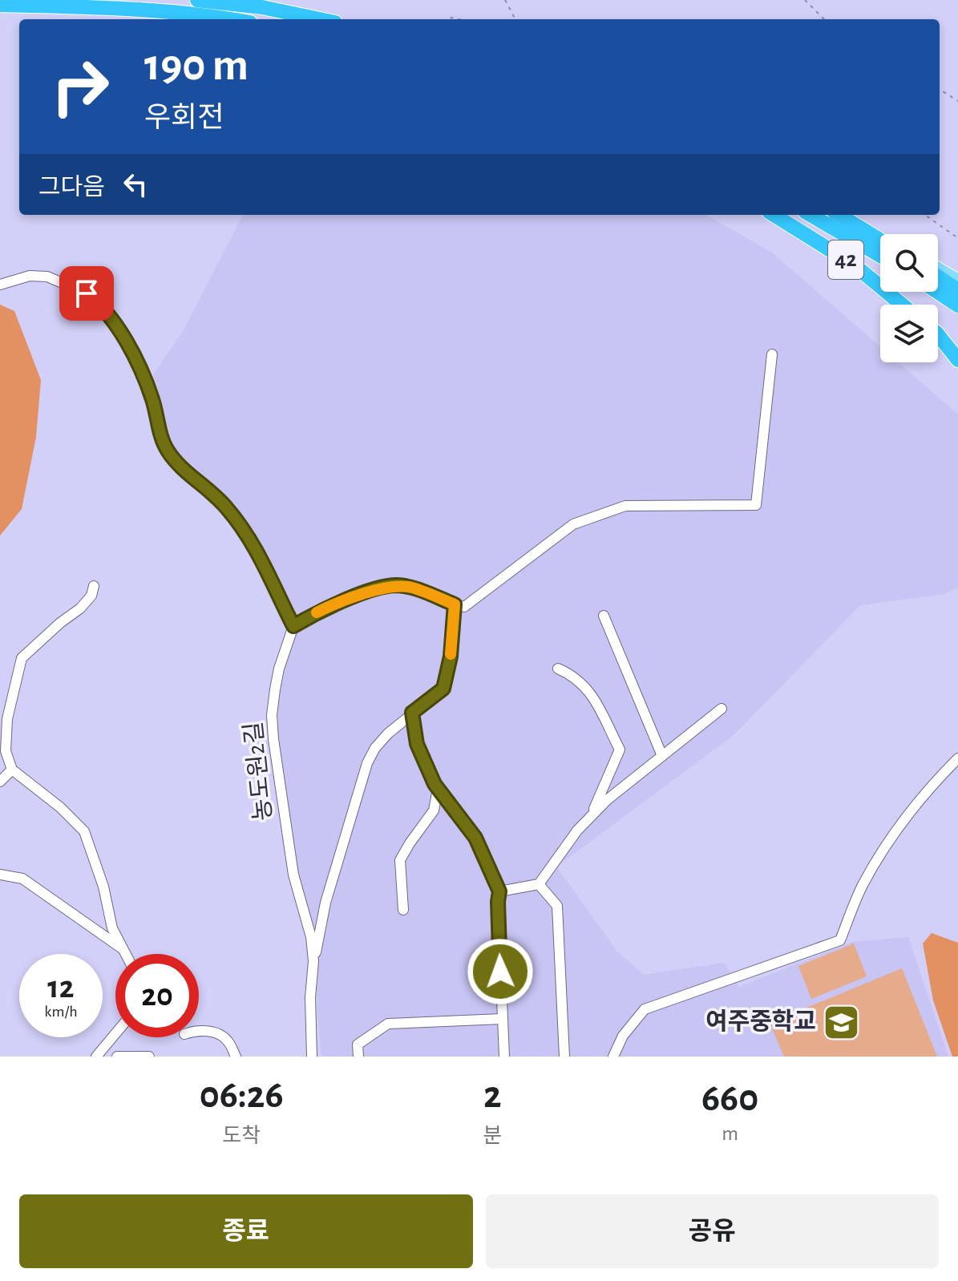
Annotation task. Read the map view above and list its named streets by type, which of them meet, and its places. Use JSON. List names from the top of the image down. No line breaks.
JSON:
{"streets":{"highway":["42"],"street":["농도원2길"]},"places":{"school or university":["여주중학교"]},"page":{"turn":["190 m","우회전"],"then":"그다음","speed":"12 km/h","limit":"20","eta":["06:26","도착","2","분","660","m"],"buttons":["종료","공유"]}}
